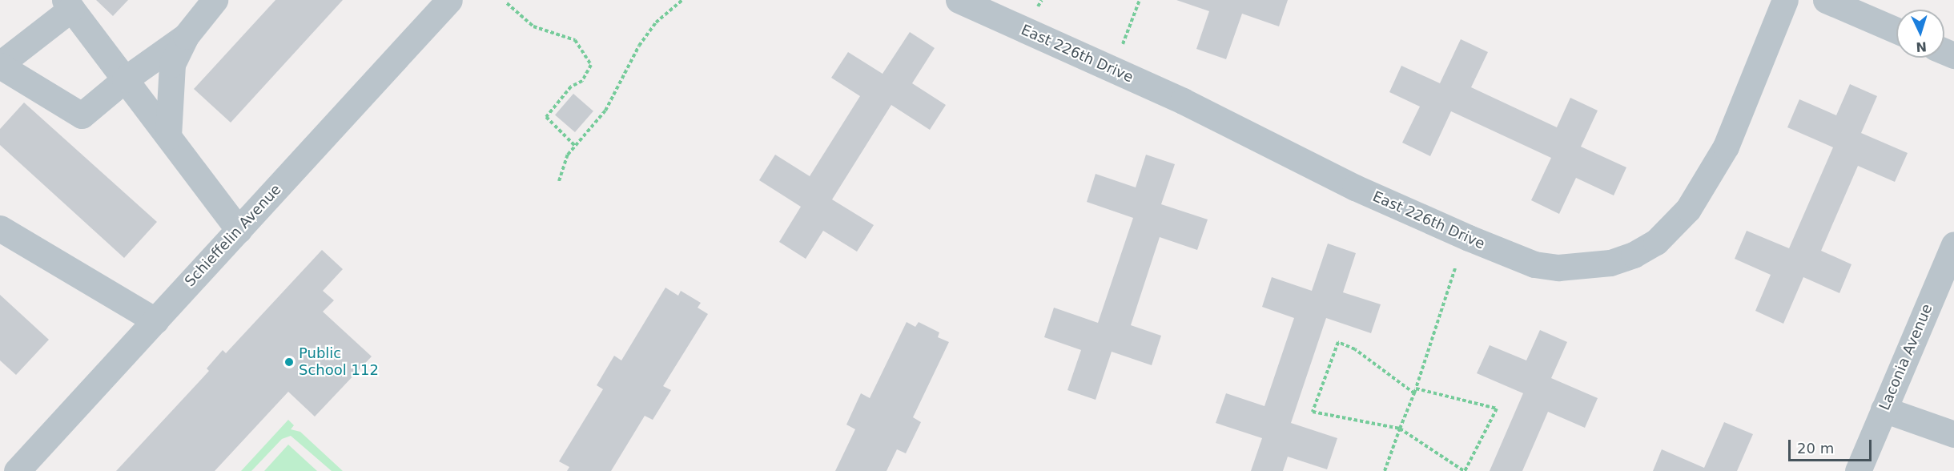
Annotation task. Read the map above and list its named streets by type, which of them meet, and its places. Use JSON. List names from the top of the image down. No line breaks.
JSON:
{"streets":{"street":["East 226th Drive","Schieffelin Avenue","Laconia Avenue"]},"places":["Public School 112"],"scale_bar":"20 m","north":"bottom"}
